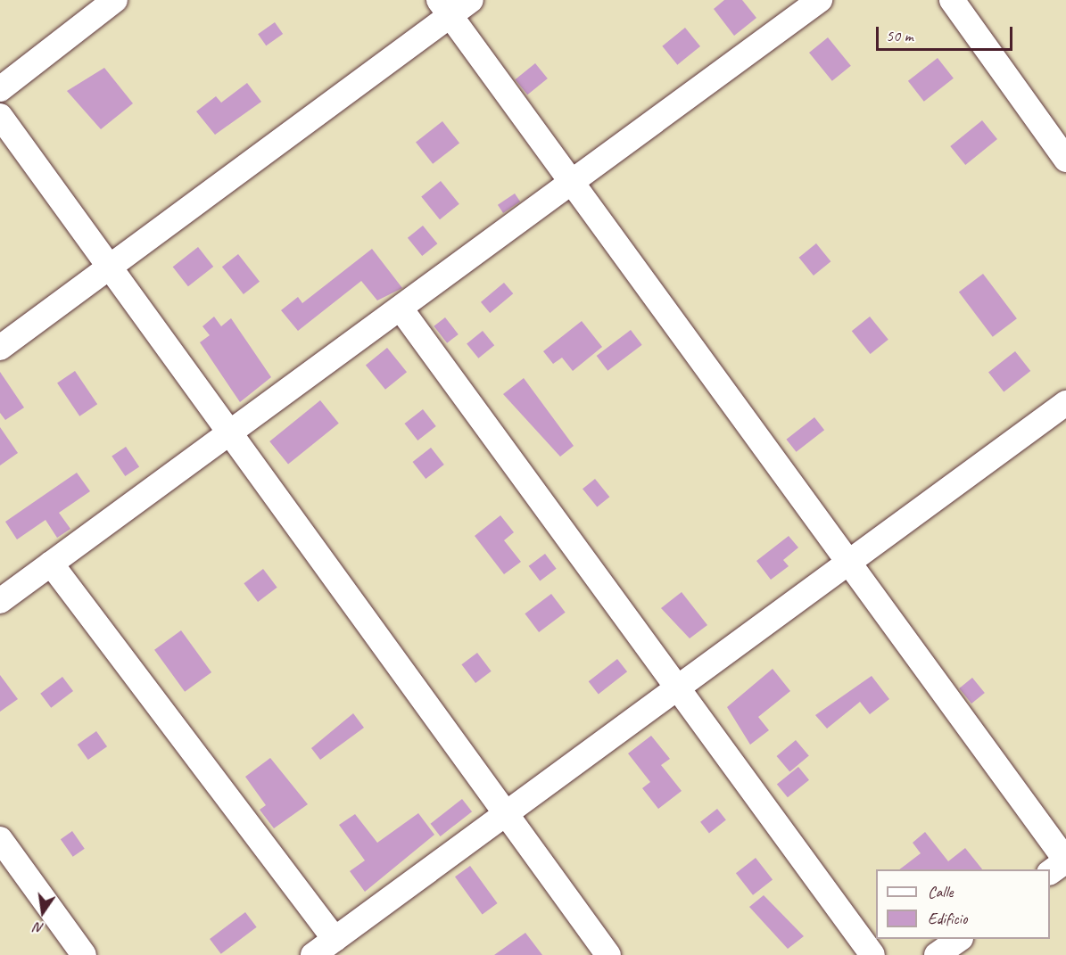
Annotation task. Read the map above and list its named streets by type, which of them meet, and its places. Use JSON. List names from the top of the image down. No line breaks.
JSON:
{"legend":["Calle","Edificio"],"scale_bar":"50 m","north":"bottom"}
